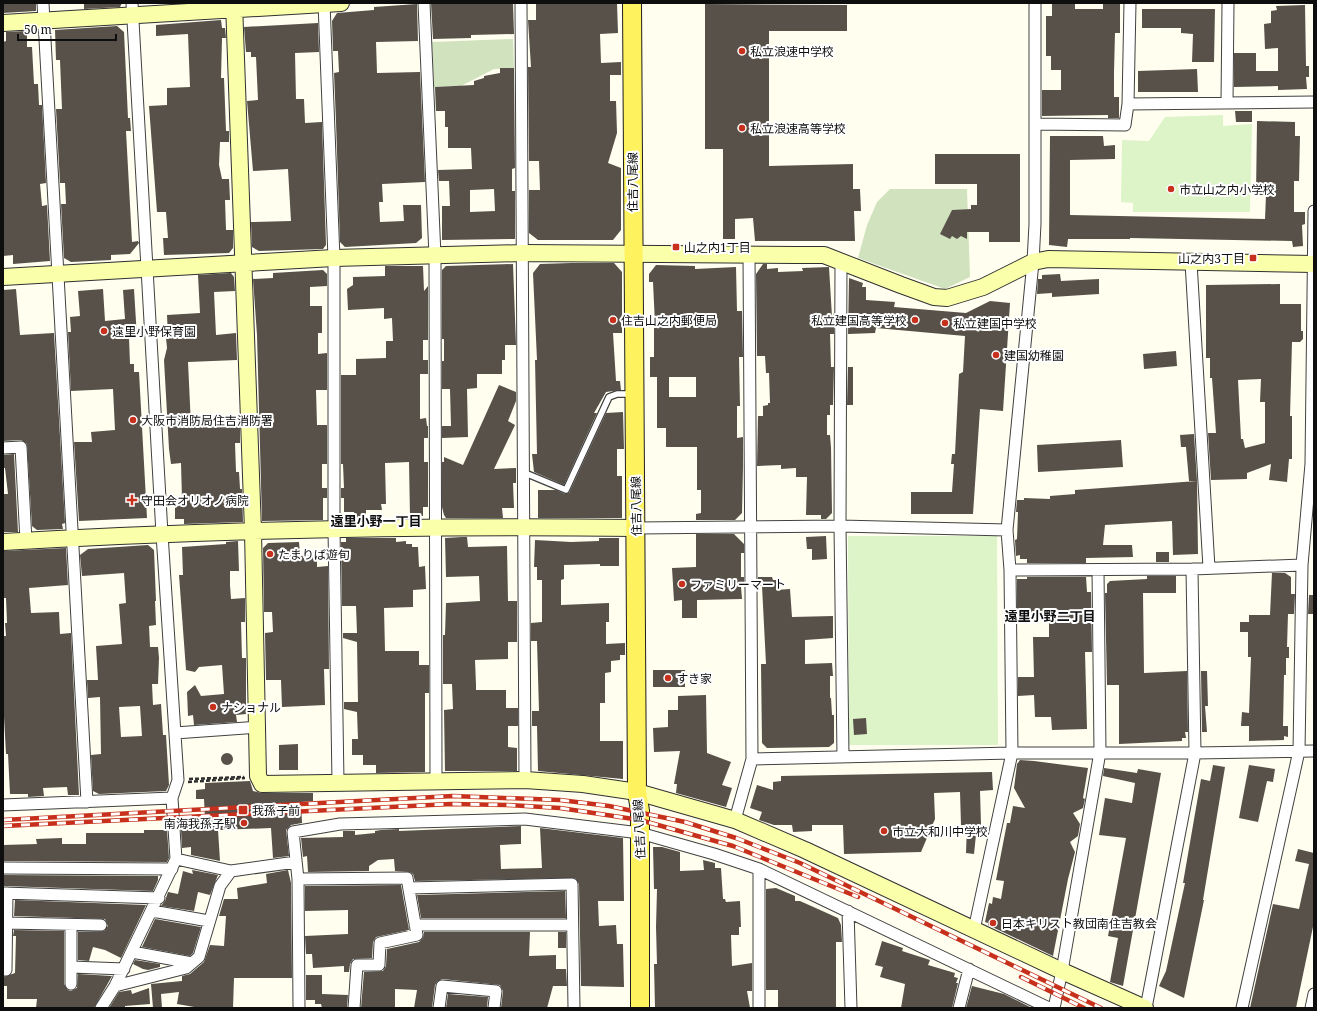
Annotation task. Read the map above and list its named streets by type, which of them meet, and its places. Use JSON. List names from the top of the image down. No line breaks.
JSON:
{"streets":{"main road":["住吉八尾線"]},"districts":["遠里小野一丁目","遠里小野二丁目"],"places":{"other":["私立浪速中学校","私立浪速高等学校","市立山之内小学校","住吉山之内郵便局","私立建国高等学校","私立建国中学校","遠里小野保育園","建国幼稚園","大阪市消防局住吉消防署","たまりば遊旬","ファミリーマート","すき家","ナショナル","南海我孫子駅","市立大和川中学校","日本キリスト教団南住吉教会"],"transit":["山之内1丁目","山之内3丁目","我孫子前"],"health":["守田会オリオノ病院"]},"scale_bar":"50 m"}
